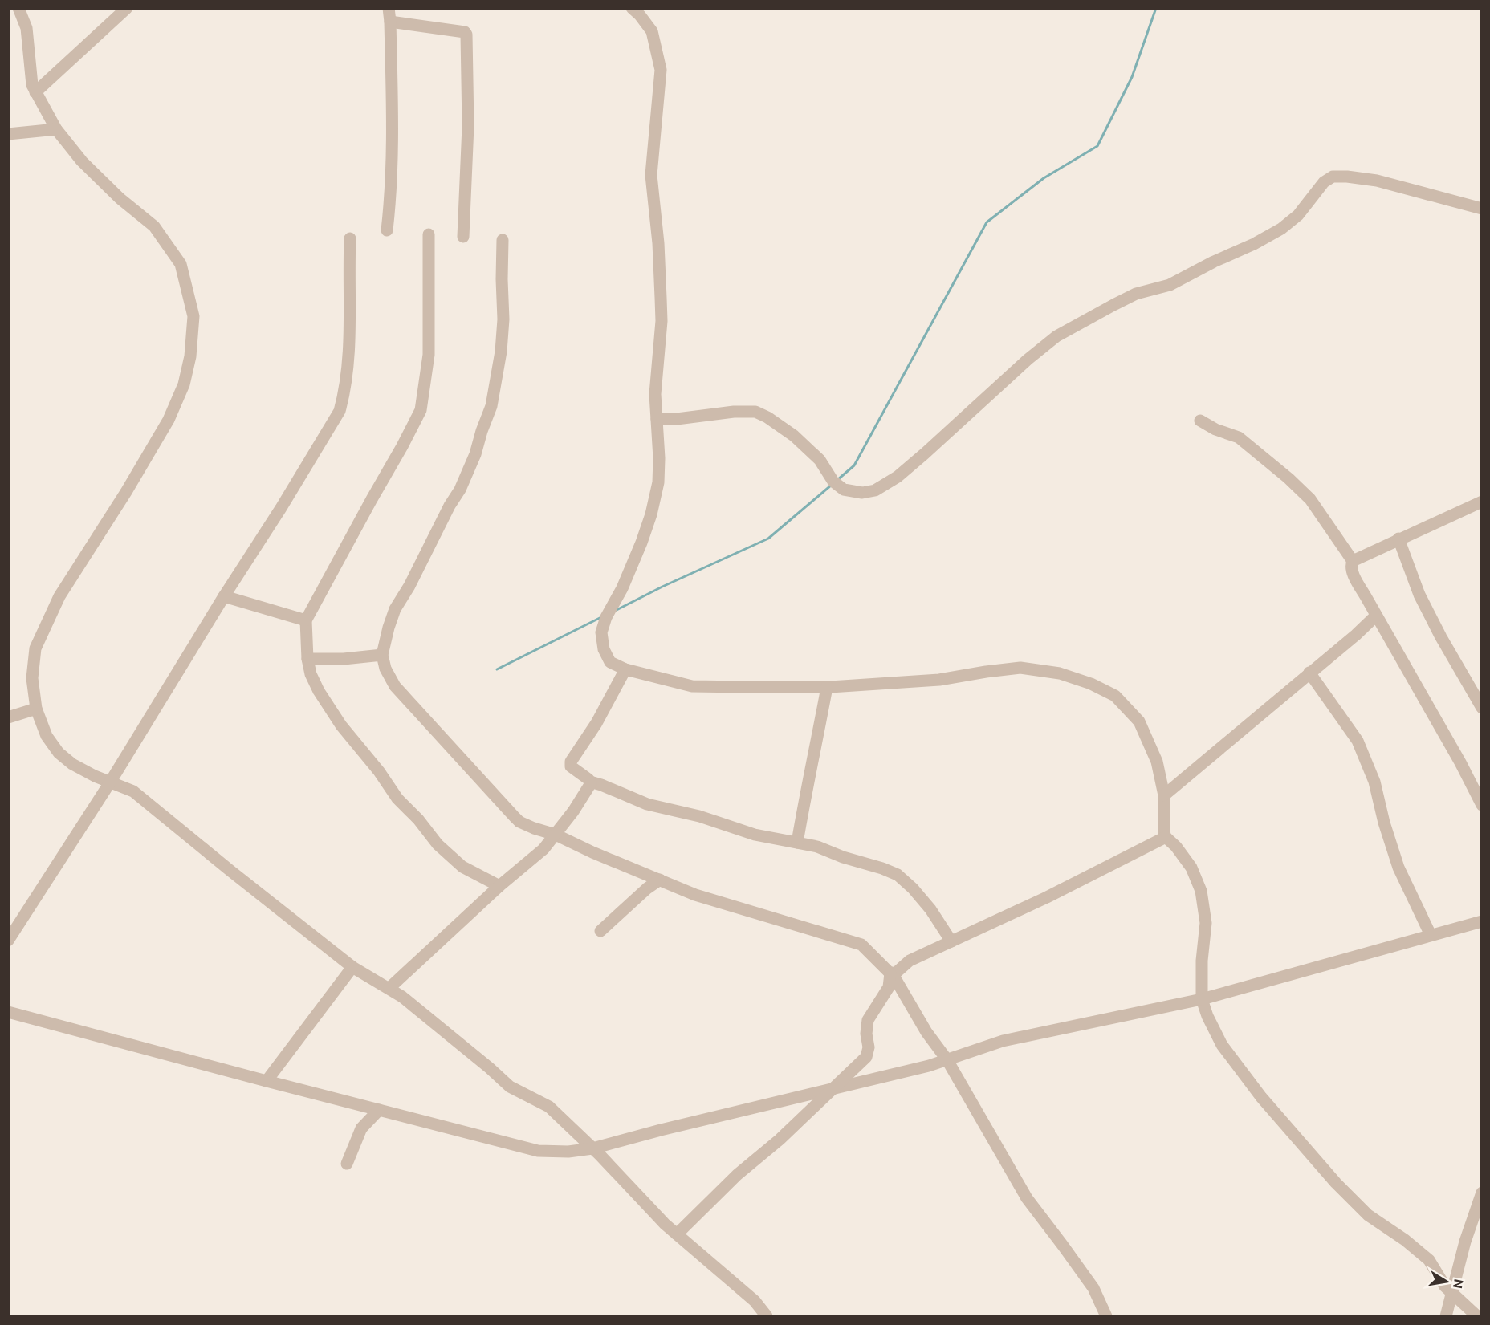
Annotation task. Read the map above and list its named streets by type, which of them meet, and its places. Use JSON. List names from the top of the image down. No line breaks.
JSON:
{"north":"right"}
